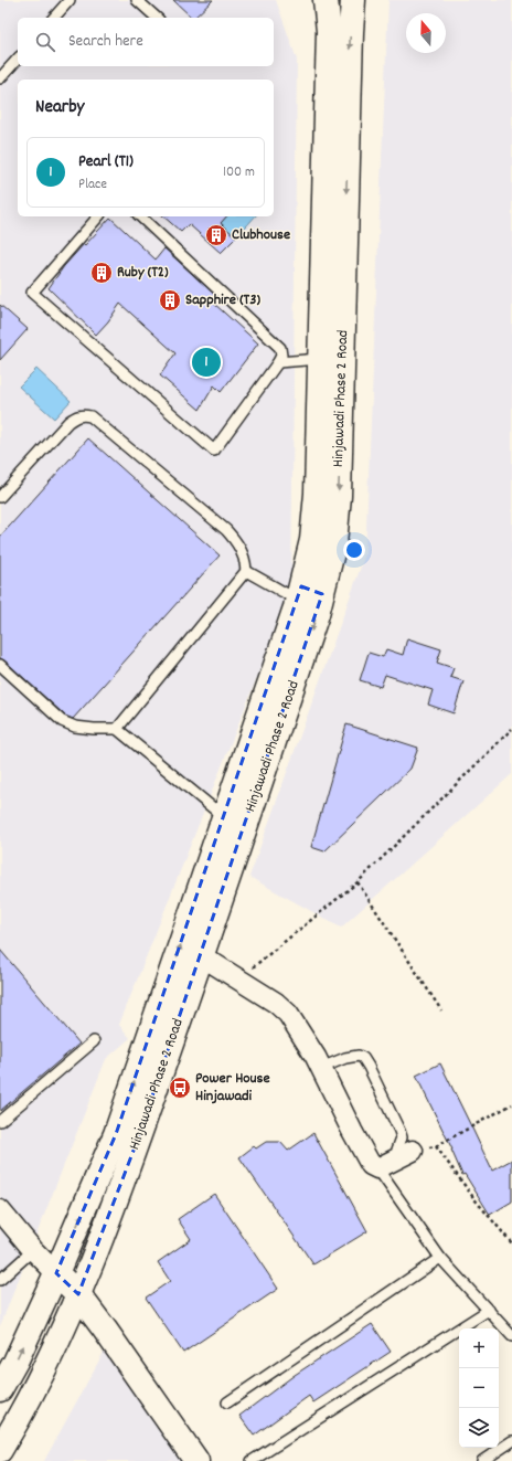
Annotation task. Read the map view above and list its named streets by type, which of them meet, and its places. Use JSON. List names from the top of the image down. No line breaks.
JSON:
{"streets":{"main road":["Hinjawadi Phase 2 Road"]},"places":{"building":["Clubhouse","Ruby (T2)","Sapphire (T3)"],"bus stop":["Power House Hinjawadi"]},"north":"top","page":{"search":"Search here","heading":"Nearby","list":[{"mark":"1","name":"Pearl (T1)","note":"Place","value":"100 m"}],"pins":"1","map_buttons":["+","−"]}}
